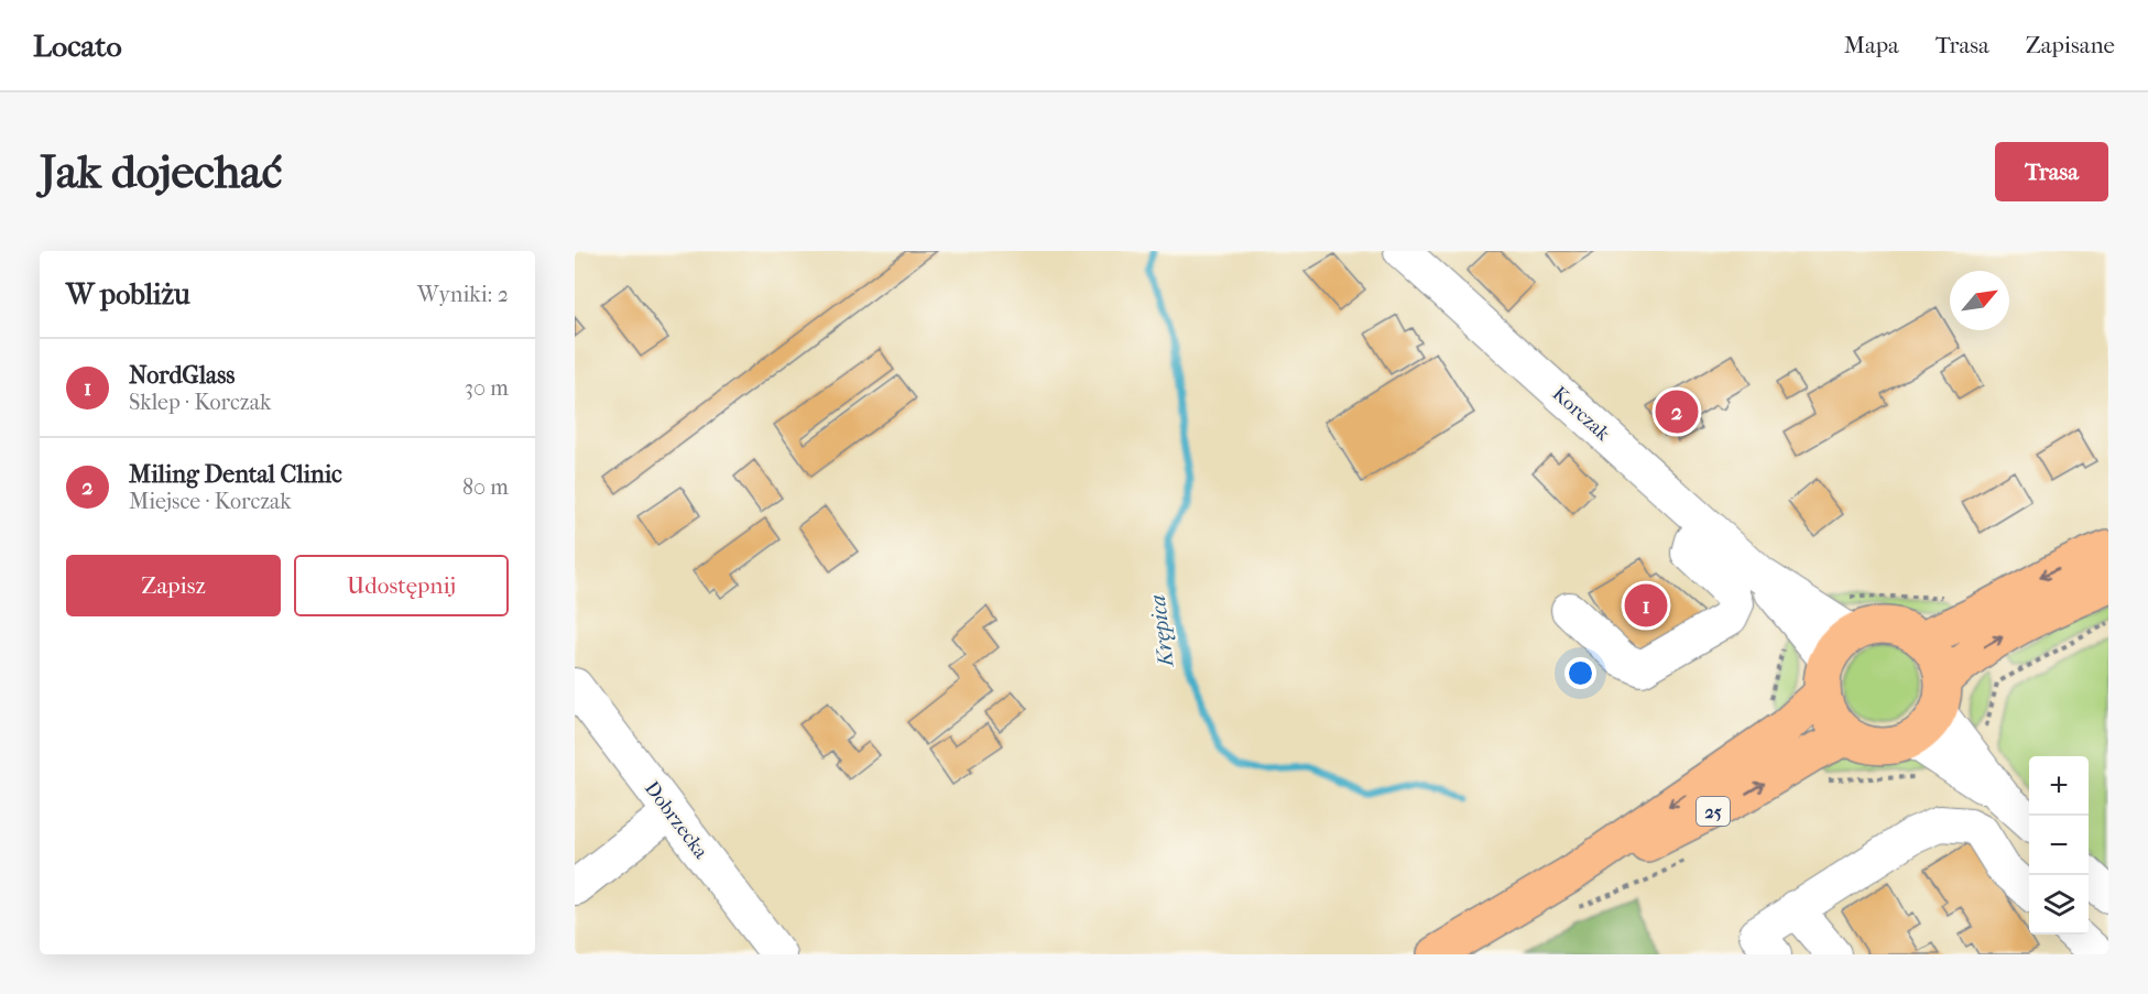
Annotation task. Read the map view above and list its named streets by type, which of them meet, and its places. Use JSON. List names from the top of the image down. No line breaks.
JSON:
{"streets":{"main road":["25"],"street":["Korczak","Dobrzecka"]},"crossings":[["Korczak","25"]],"water":["Krępica"],"north":"top right","page":{"header":"Locato","nav":["Mapa","Trasa","Zapisane"],"buttons":["Trasa",["Zapisz","Udostępnij"]],"title":"Jak dojechać","heading":["W pobliżu","Wyniki: 2"],"list":[{"mark":"1","name":"NordGlass","note":"Sklep · Korczak","value":"30 m"},{"mark":"2","name":"Miling Dental Clinic","note":"Miejsce · Korczak","value":"80 m"}],"pins":["2","1"],"map_buttons":["+","−"]}}
